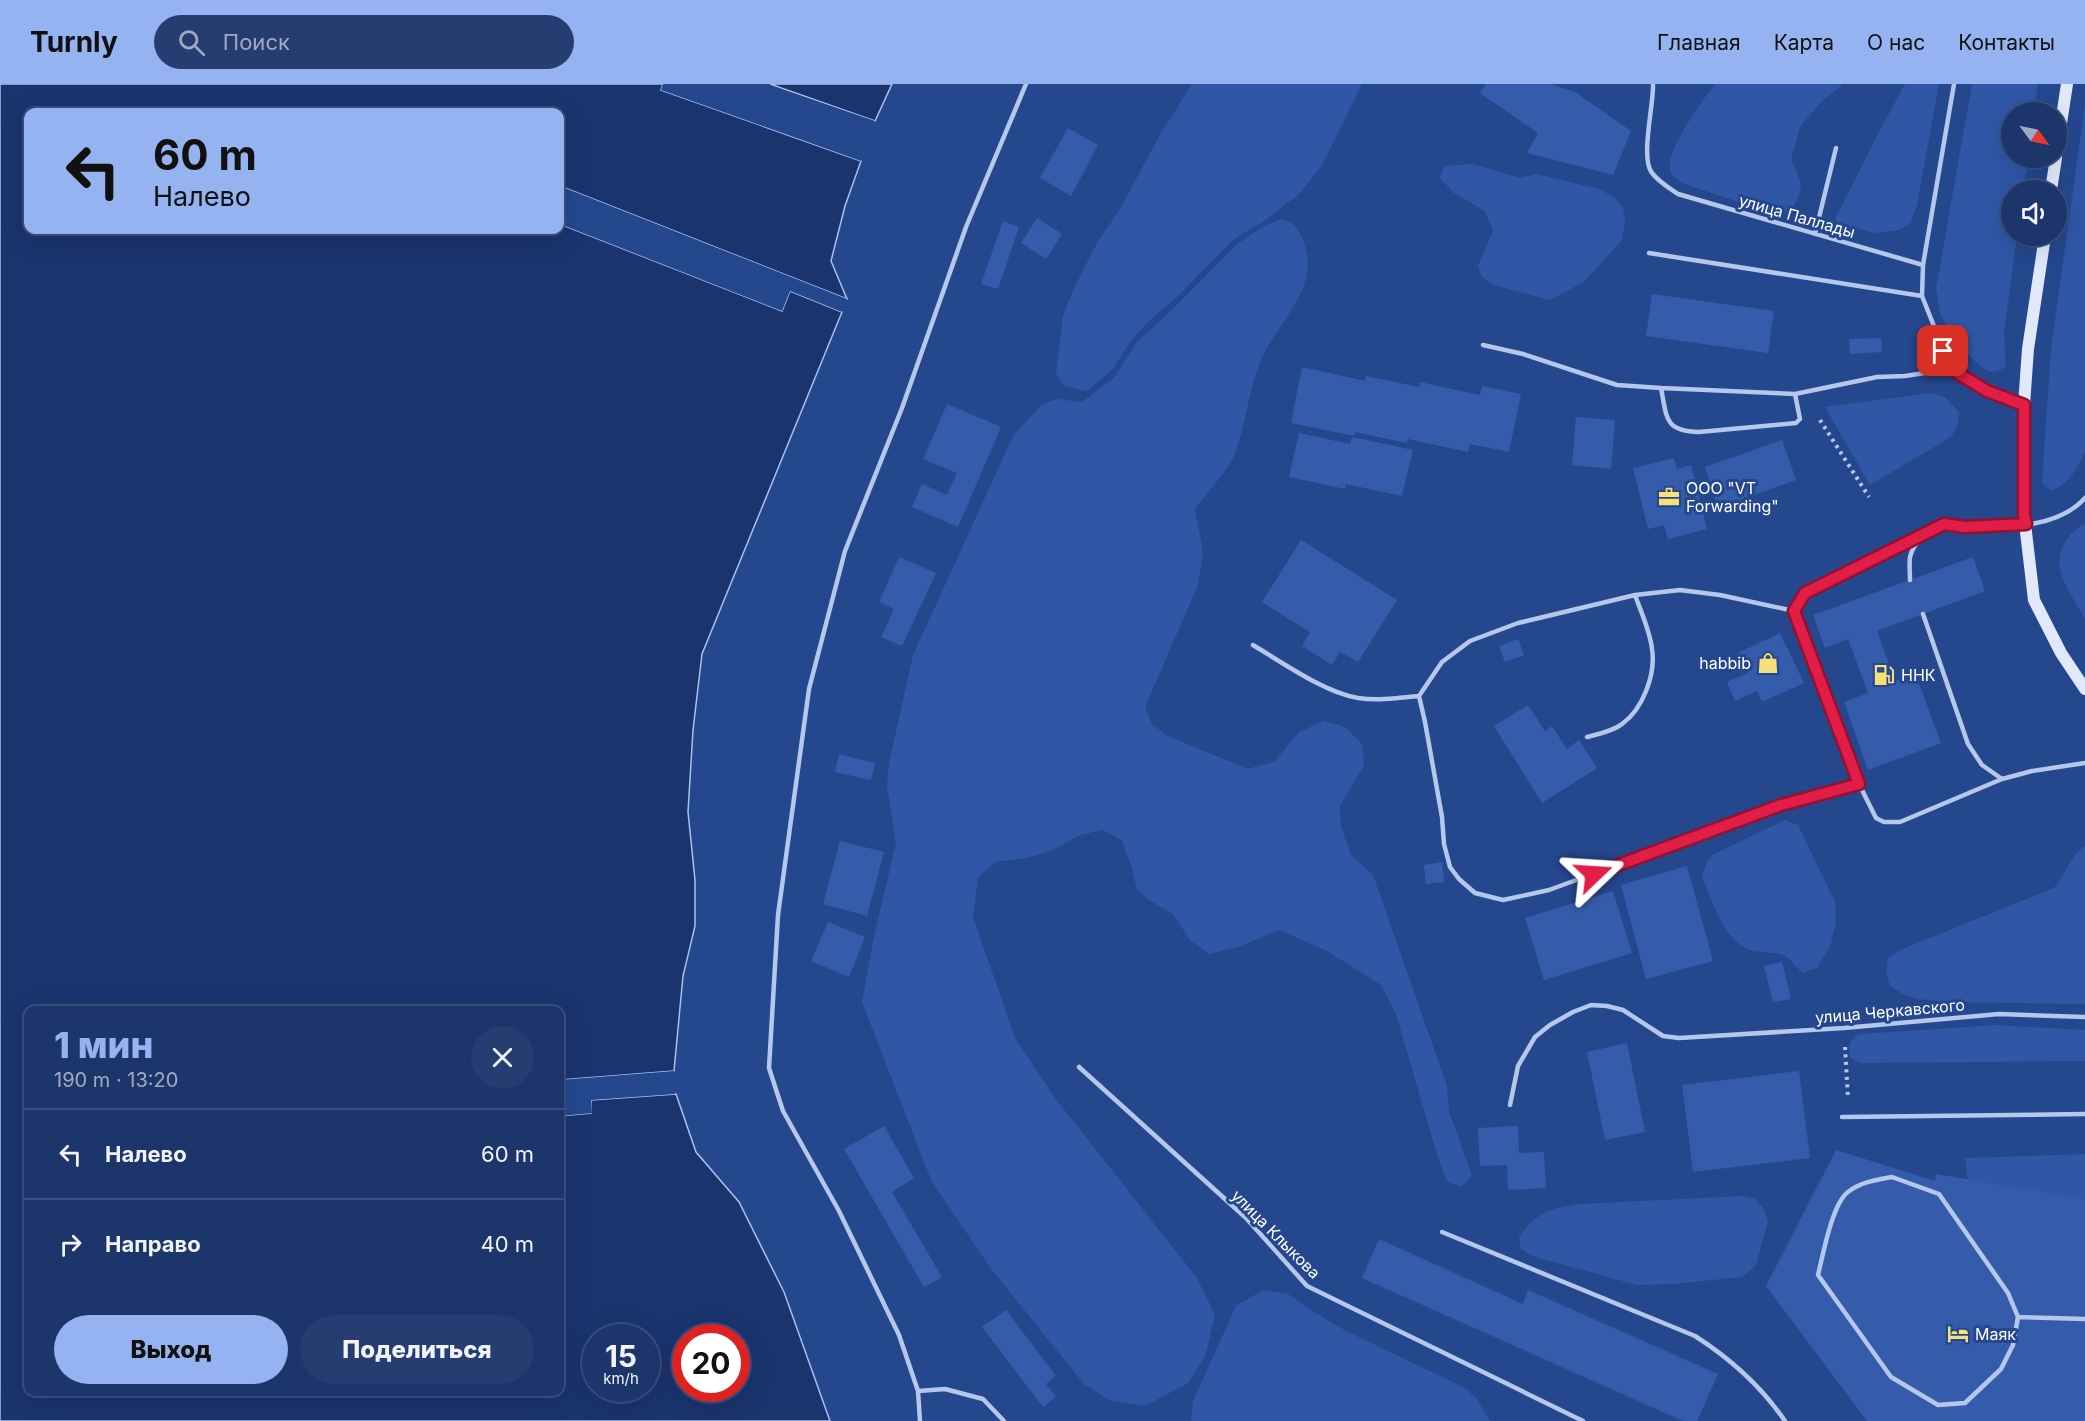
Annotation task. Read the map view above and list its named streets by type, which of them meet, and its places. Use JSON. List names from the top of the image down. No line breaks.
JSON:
{"streets":{"lane":["улица Паллады","улица Черкавского","улица Клыкова"]},"places":{"office":["OOO \"VT Forwarding\""],"shop":["habbib"],"fuel station":["ННК"],"hotel":["Маяк"]},"north":"bottom right","page":{"header":"Turnly","search":"Поиск","nav":["Главная","Карта","О нас","Контакты"],"turn":["60 m","Налево"],"heading":["1 мин","190 m · 13:20"],"list":[{"name":"Налево","value":"60 m"},{"name":"Направо","value":"40 m"}],"buttons":["Выход","Поделиться"],"speed":"15 km/h","limit":"20"}}
